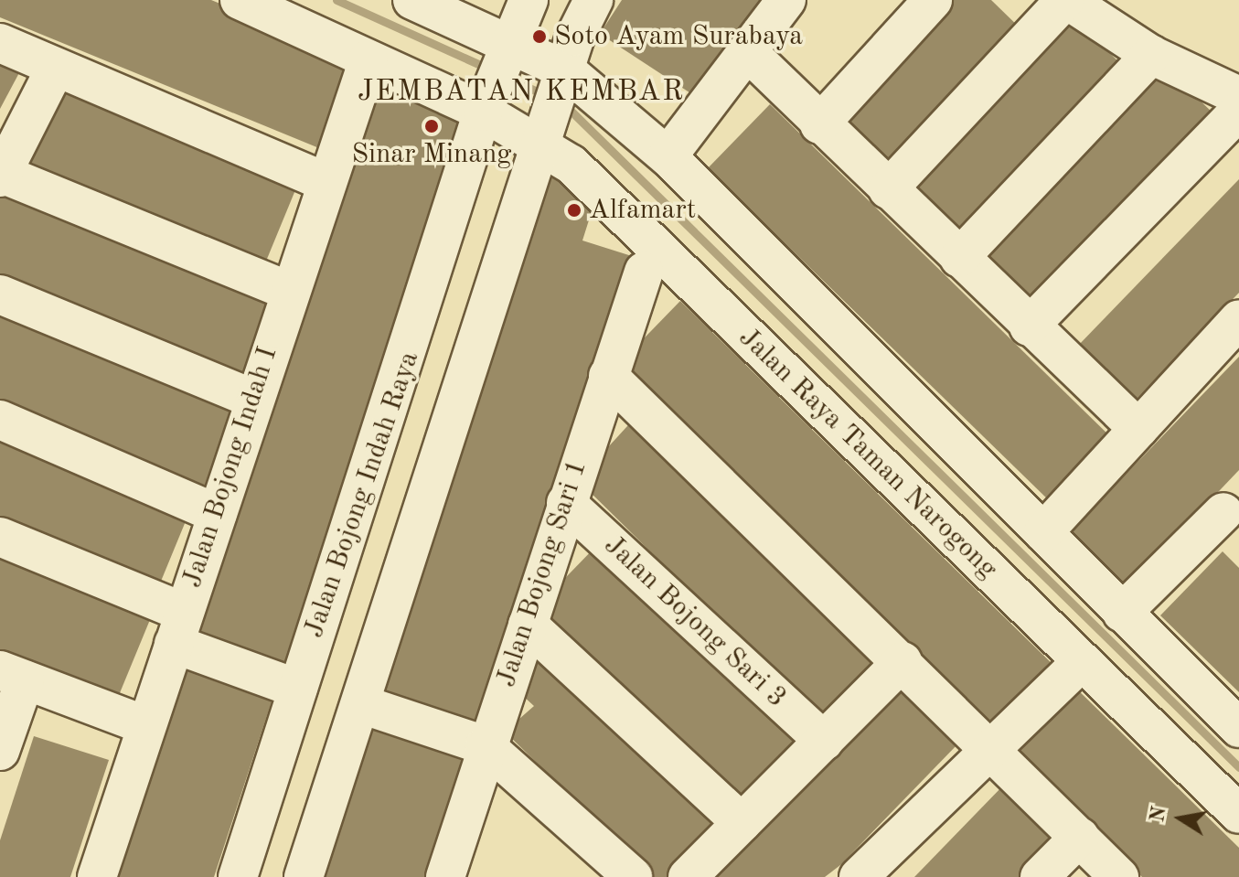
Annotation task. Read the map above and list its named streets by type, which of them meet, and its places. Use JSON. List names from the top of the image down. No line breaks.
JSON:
{"streets":{"street":["Jalan Raya Taman Narogong","Jalan Bojong Indah I","Jalan Bojong Indah Raya","Jalan Bojong Sari 1","Jalan Bojong Sari 3"]},"crossings":[["Jalan Raya Taman Narogong","Jalan Bojong Indah Raya"],["Jalan Bojong Sari 1","Jalan Bojong Sari 3"]],"districts":["JEMBATAN KEMBAR"],"places":["Soto Ayam Surabaya","Sinar Minang","Alfamart"],"north":"left"}
